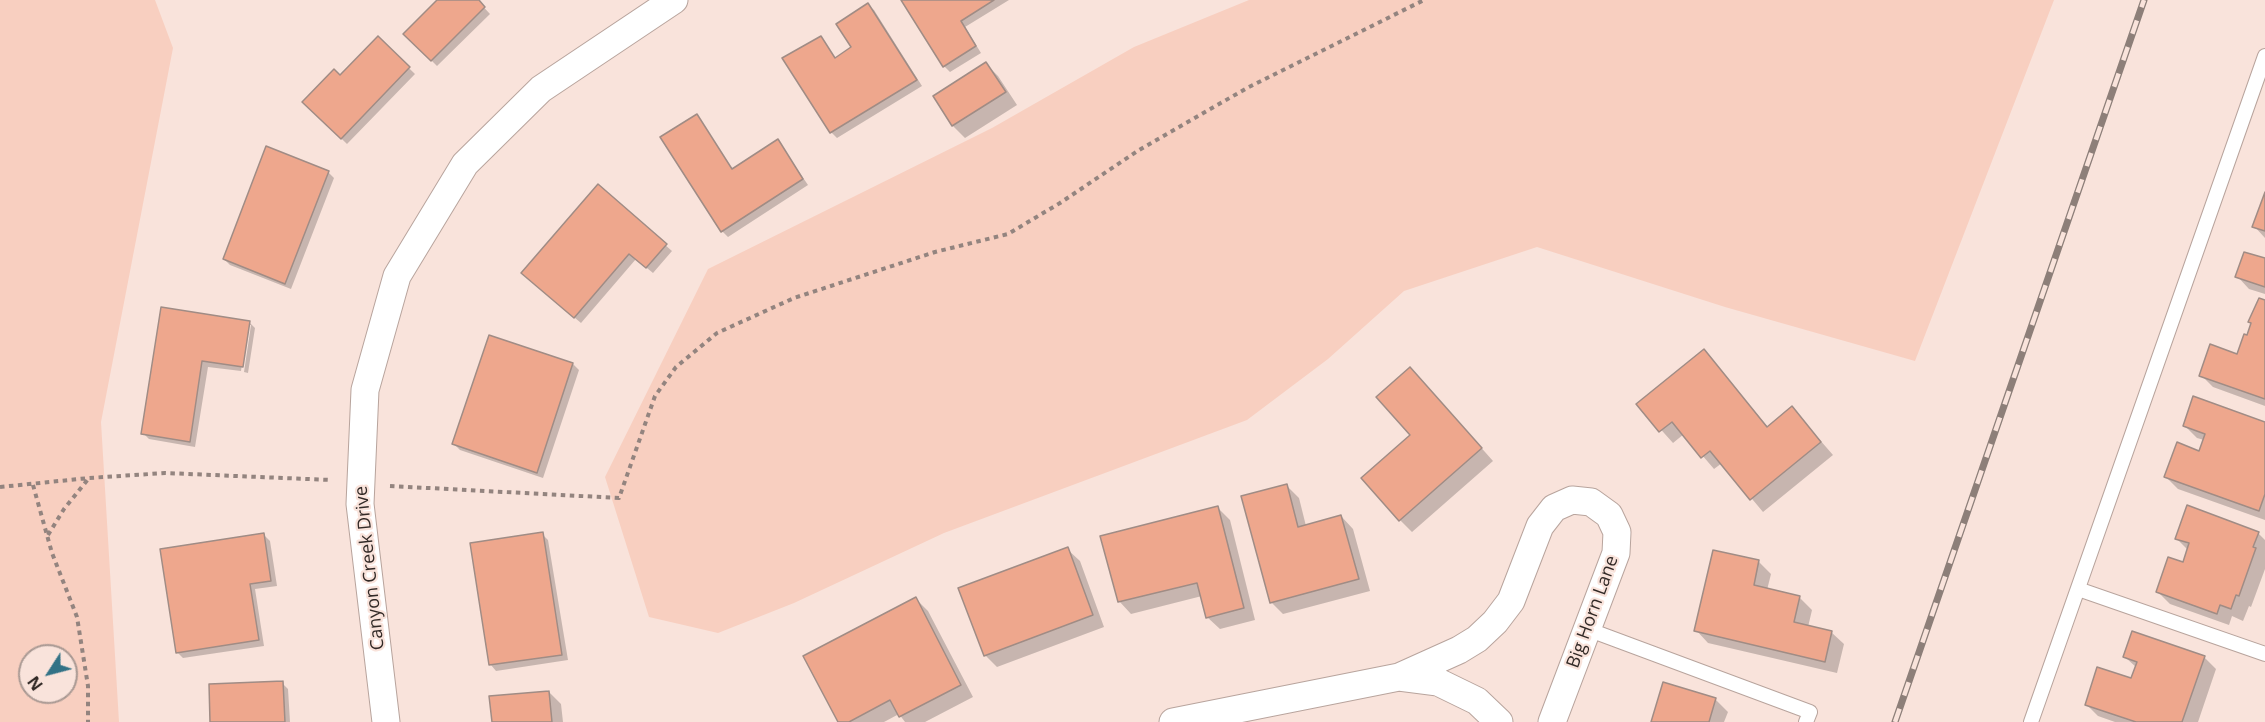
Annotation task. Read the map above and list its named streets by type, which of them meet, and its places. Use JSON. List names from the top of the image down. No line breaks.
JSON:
{"streets":{"street":["Canyon Creek Drive","Big Horn Lane"]},"north":"bottom left"}
